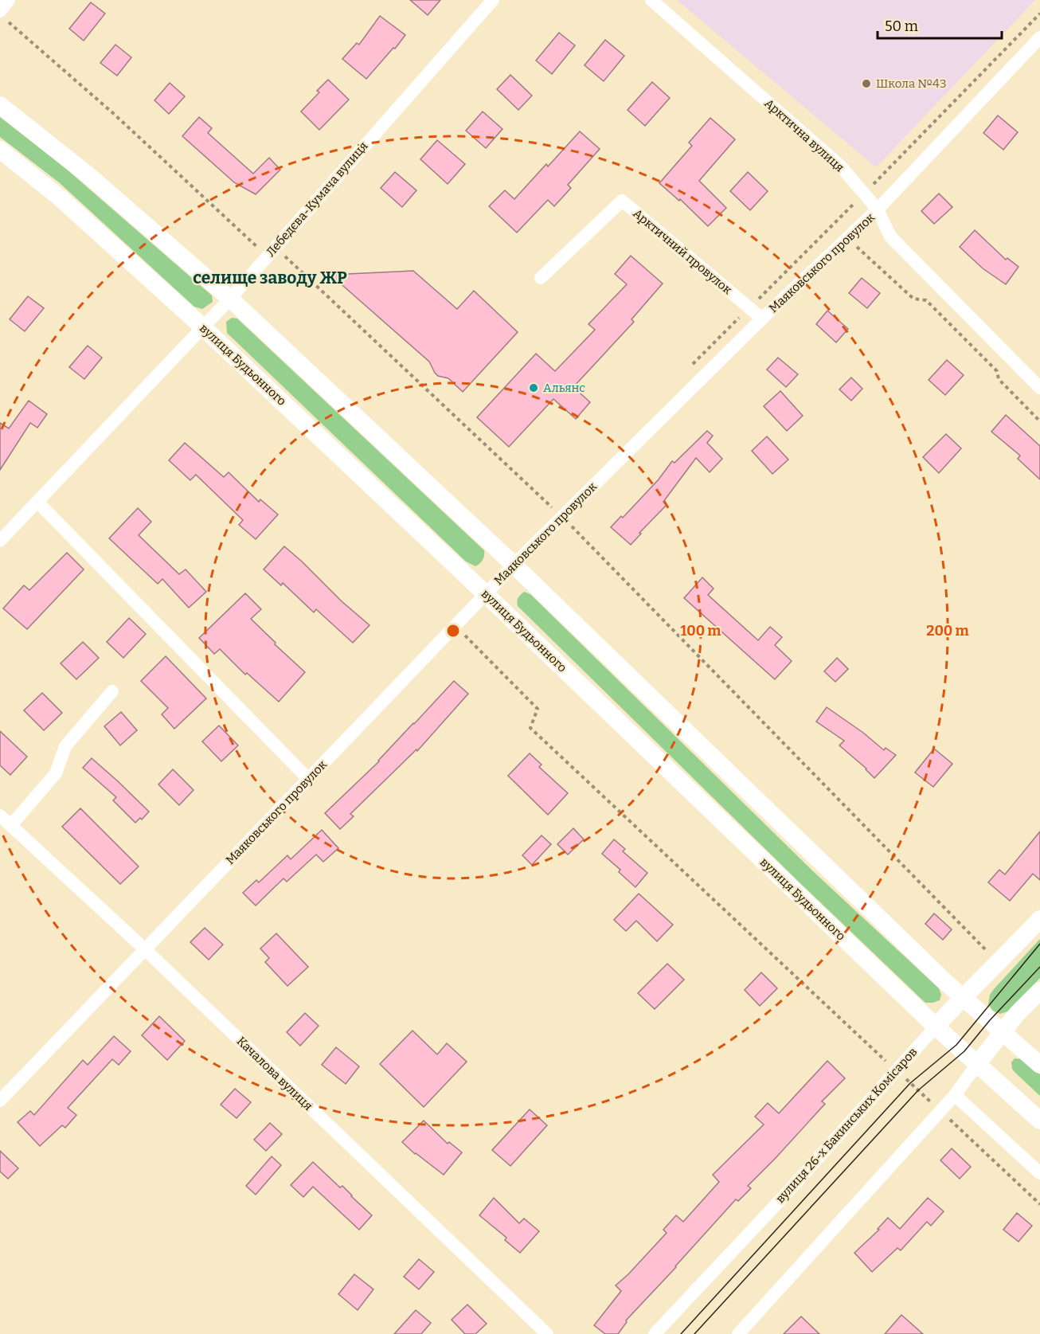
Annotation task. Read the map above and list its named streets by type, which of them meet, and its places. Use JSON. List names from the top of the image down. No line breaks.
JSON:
{"streets":{"main road":["вулиця Будьонного","вулиця 26-х Бакинських Комісаров"],"street":["Арктична вулиця","Лебедєва-Кумача вулиця","Арктичний провулок","Маяковського провулок","Качалова вулиця"]},"crossings":[["Арктична вулиця","Маяковського провулок"],["Лебедєва-Кумача вулиця","вулиця Будьонного"],["Арктичний провулок","Маяковського провулок"],["Маяковського провулок","вулиця Будьонного"],["Маяковського провулок","Качалова вулиця"],["вулиця Будьонного","вулиця 26-х Бакинських Комісаров"]],"districts":["селище заводу ЖР"],"places":["Школа №43","Альянс"],"scale_bar":"50 m","rings":["100 m","200 m"]}
